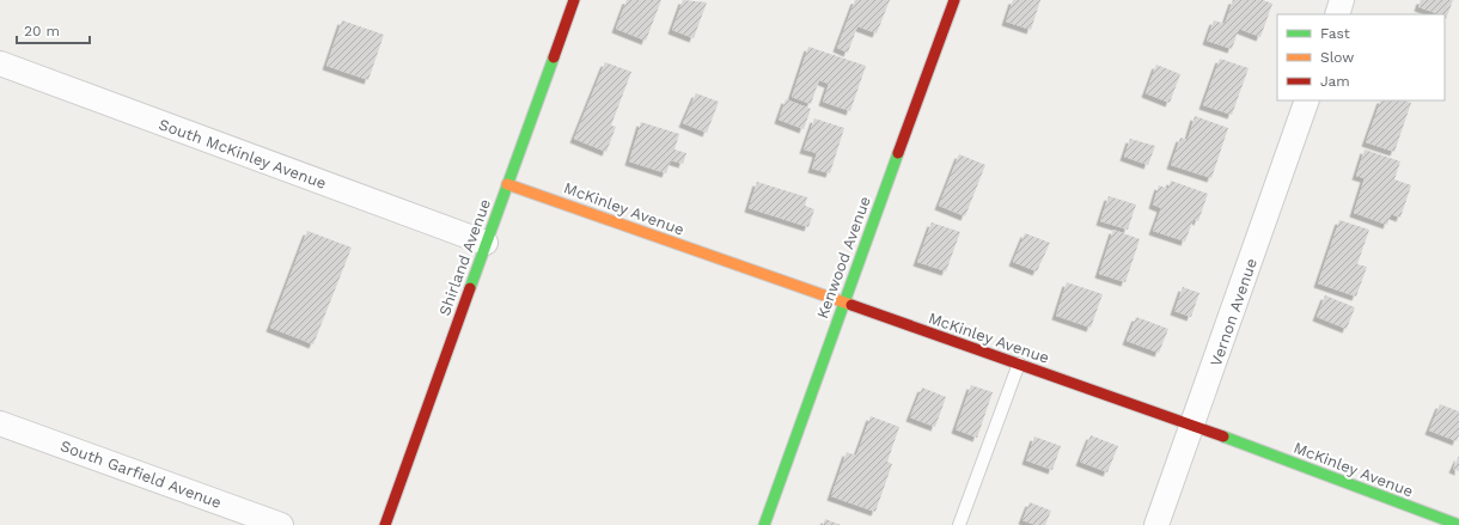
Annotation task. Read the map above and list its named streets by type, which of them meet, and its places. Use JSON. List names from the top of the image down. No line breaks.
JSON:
{"streets":{"street":["South McKinley Avenue","McKinley Avenue","Shirland Avenue","Kenwood Avenue","Vernon Avenue","South Garfield Avenue"]},"crossings":[["South McKinley Avenue","Shirland Avenue"],["McKinley Avenue","Shirland Avenue"],["McKinley Avenue","Kenwood Avenue"],["McKinley Avenue","Vernon Avenue"]],"legend":["Fast","Slow","Jam"],"scale_bar":"20 m"}
